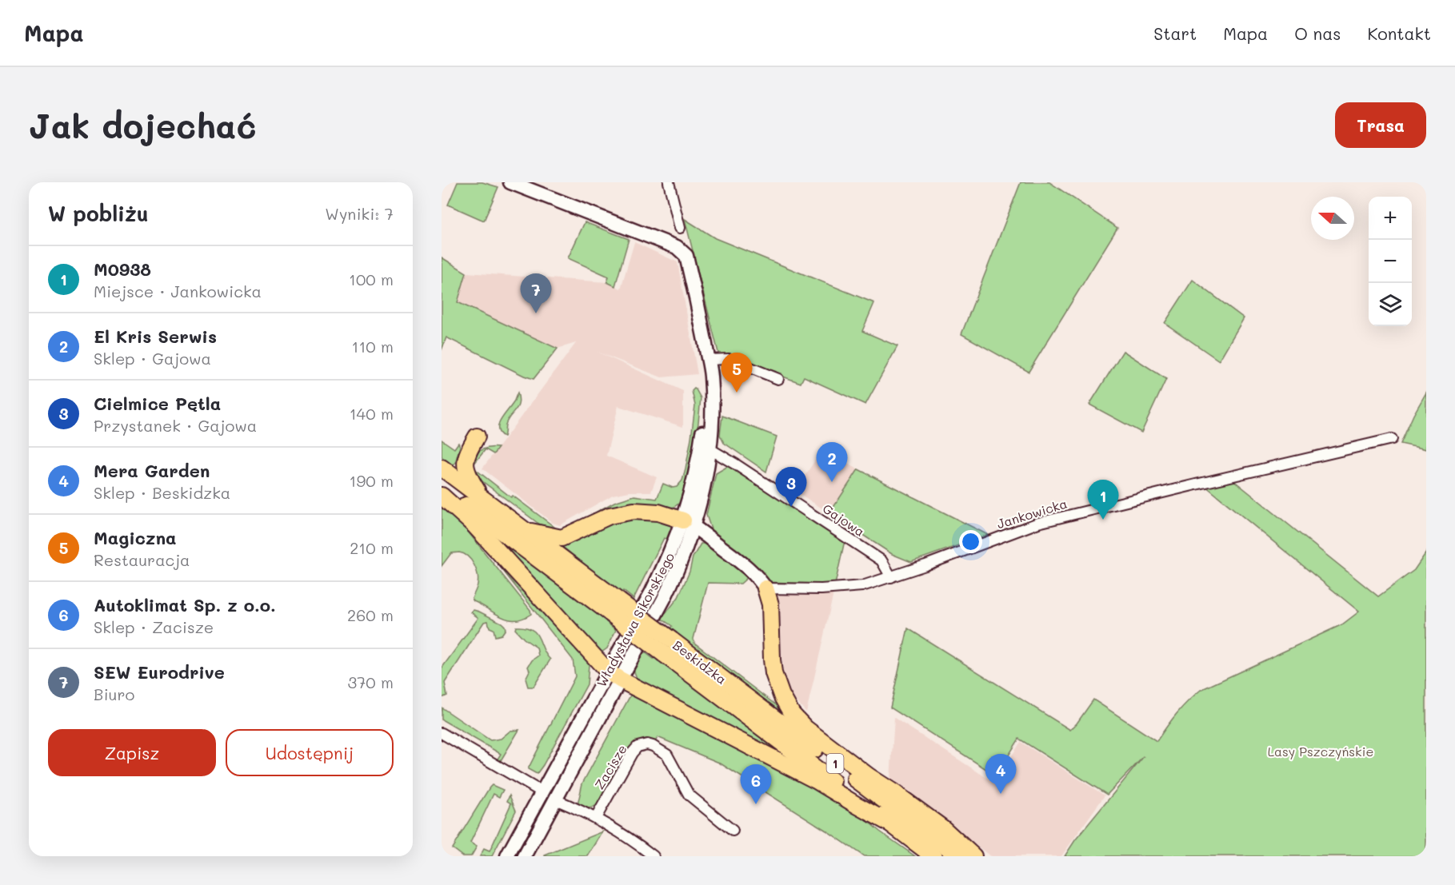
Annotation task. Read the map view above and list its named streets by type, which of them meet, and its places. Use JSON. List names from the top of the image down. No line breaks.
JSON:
{"streets":{"main road":["Beskidzka","1"],"street":["Jankowicka","Gajowa","Władysława Sikorskiego","Zacisze"]},"crossings":[["Jankowicka","Gajowa"],["Gajowa","Władysława Sikorskiego"]],"parks":["Lasy Pszczyńskie"],"north":"left","page":{"header":"Mapa","nav":["Start","Mapa","O nas","Kontakt"],"buttons":["Trasa",["Zapisz","Udostępnij"]],"title":"Jak dojechać","heading":["W pobliżu","Wyniki: 7"],"map_buttons":["+","−"],"list":[{"mark":"1","name":"M0938","note":"Miejsce · Jankowicka","value":"100 m"},{"mark":"2","name":"El Kris Serwis","note":"Sklep · Gajowa","value":"110 m"},{"mark":"3","name":"Cielmice Pętla","note":"Przystanek · Gajowa","value":"140 m"},{"mark":"4","name":"Mera Garden","note":"Sklep · Beskidzka","value":"190 m"},{"mark":"5","name":"Magiczna","note":"Restauracja","value":"210 m"},{"mark":"6","name":"Autoklimat Sp. z o.o.","note":"Sklep · Zacisze","value":"260 m"},{"mark":"7","name":"SEW Eurodrive","note":"Biuro","value":"370 m"}],"pins":["7","5","2","3","1","4","6"]}}
